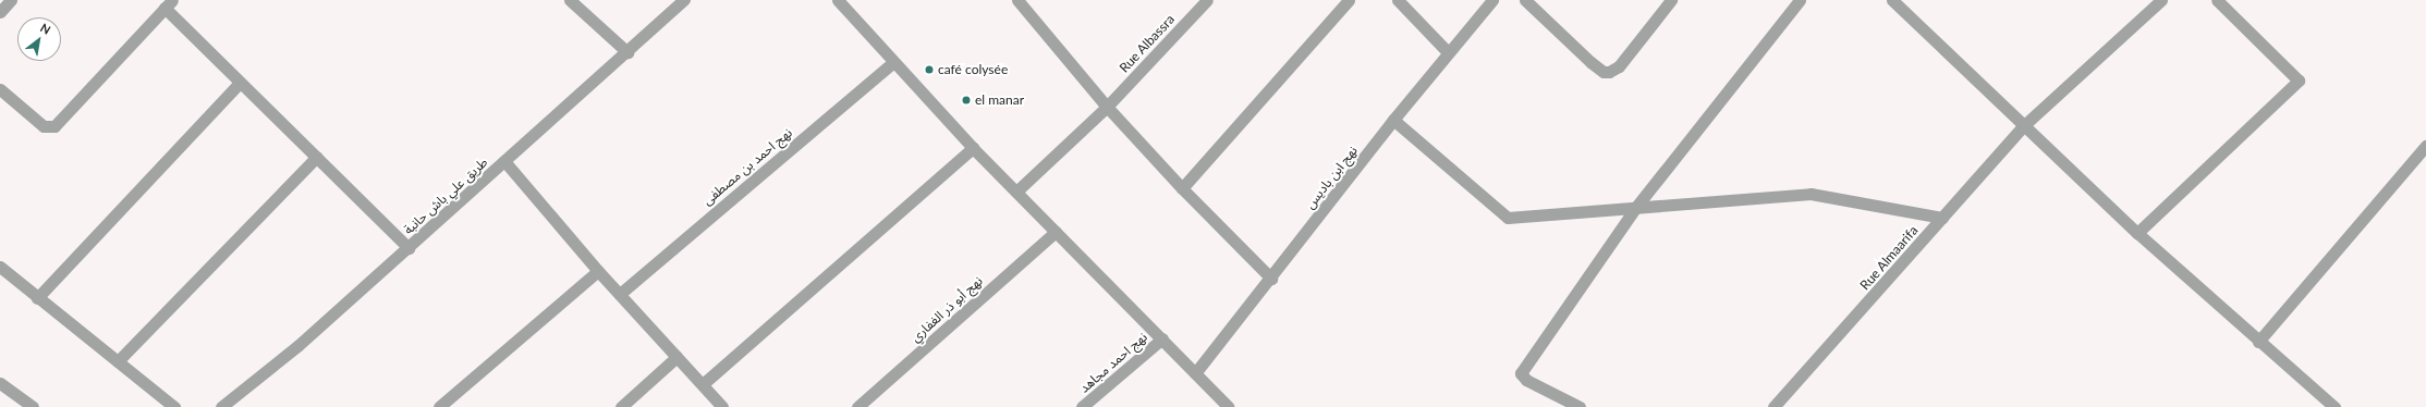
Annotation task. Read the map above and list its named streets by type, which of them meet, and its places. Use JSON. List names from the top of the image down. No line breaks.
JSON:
{"streets":{"street":["Rue Albassra","نهج احمد بن مصطفى","نهج ابن باديس","طريق علي باش حانبة","Rue Almaarifa","نهج أبو ذر الغفاري","نهج احمد مجاهد"]},"places":["café colysée","el manar"],"north":"top right"}
